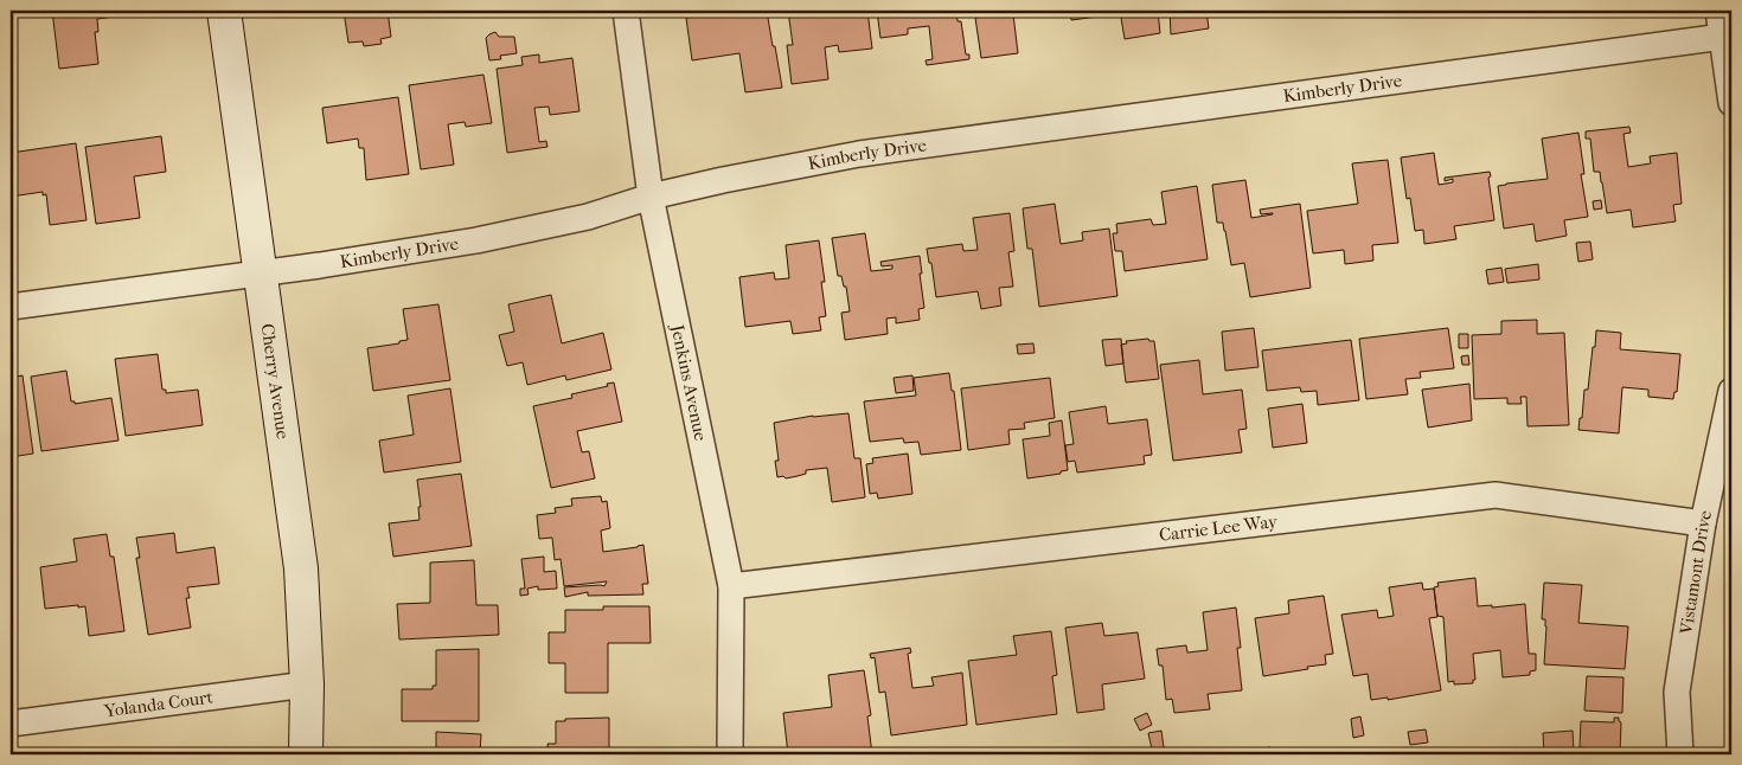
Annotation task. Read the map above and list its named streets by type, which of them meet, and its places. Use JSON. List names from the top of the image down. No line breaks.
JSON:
{"streets":{"street":["Kimberly Drive","Cherry Avenue","Jenkins Avenue","Carrie Lee Way","Vistamont Drive","Yolanda Court"]},"crossings":[["Kimberly Drive","Cherry Avenue"],["Kimberly Drive","Jenkins Avenue"],["Cherry Avenue","Yolanda Court"],["Jenkins Avenue","Carrie Lee Way"],["Carrie Lee Way","Vistamont Drive"]]}
